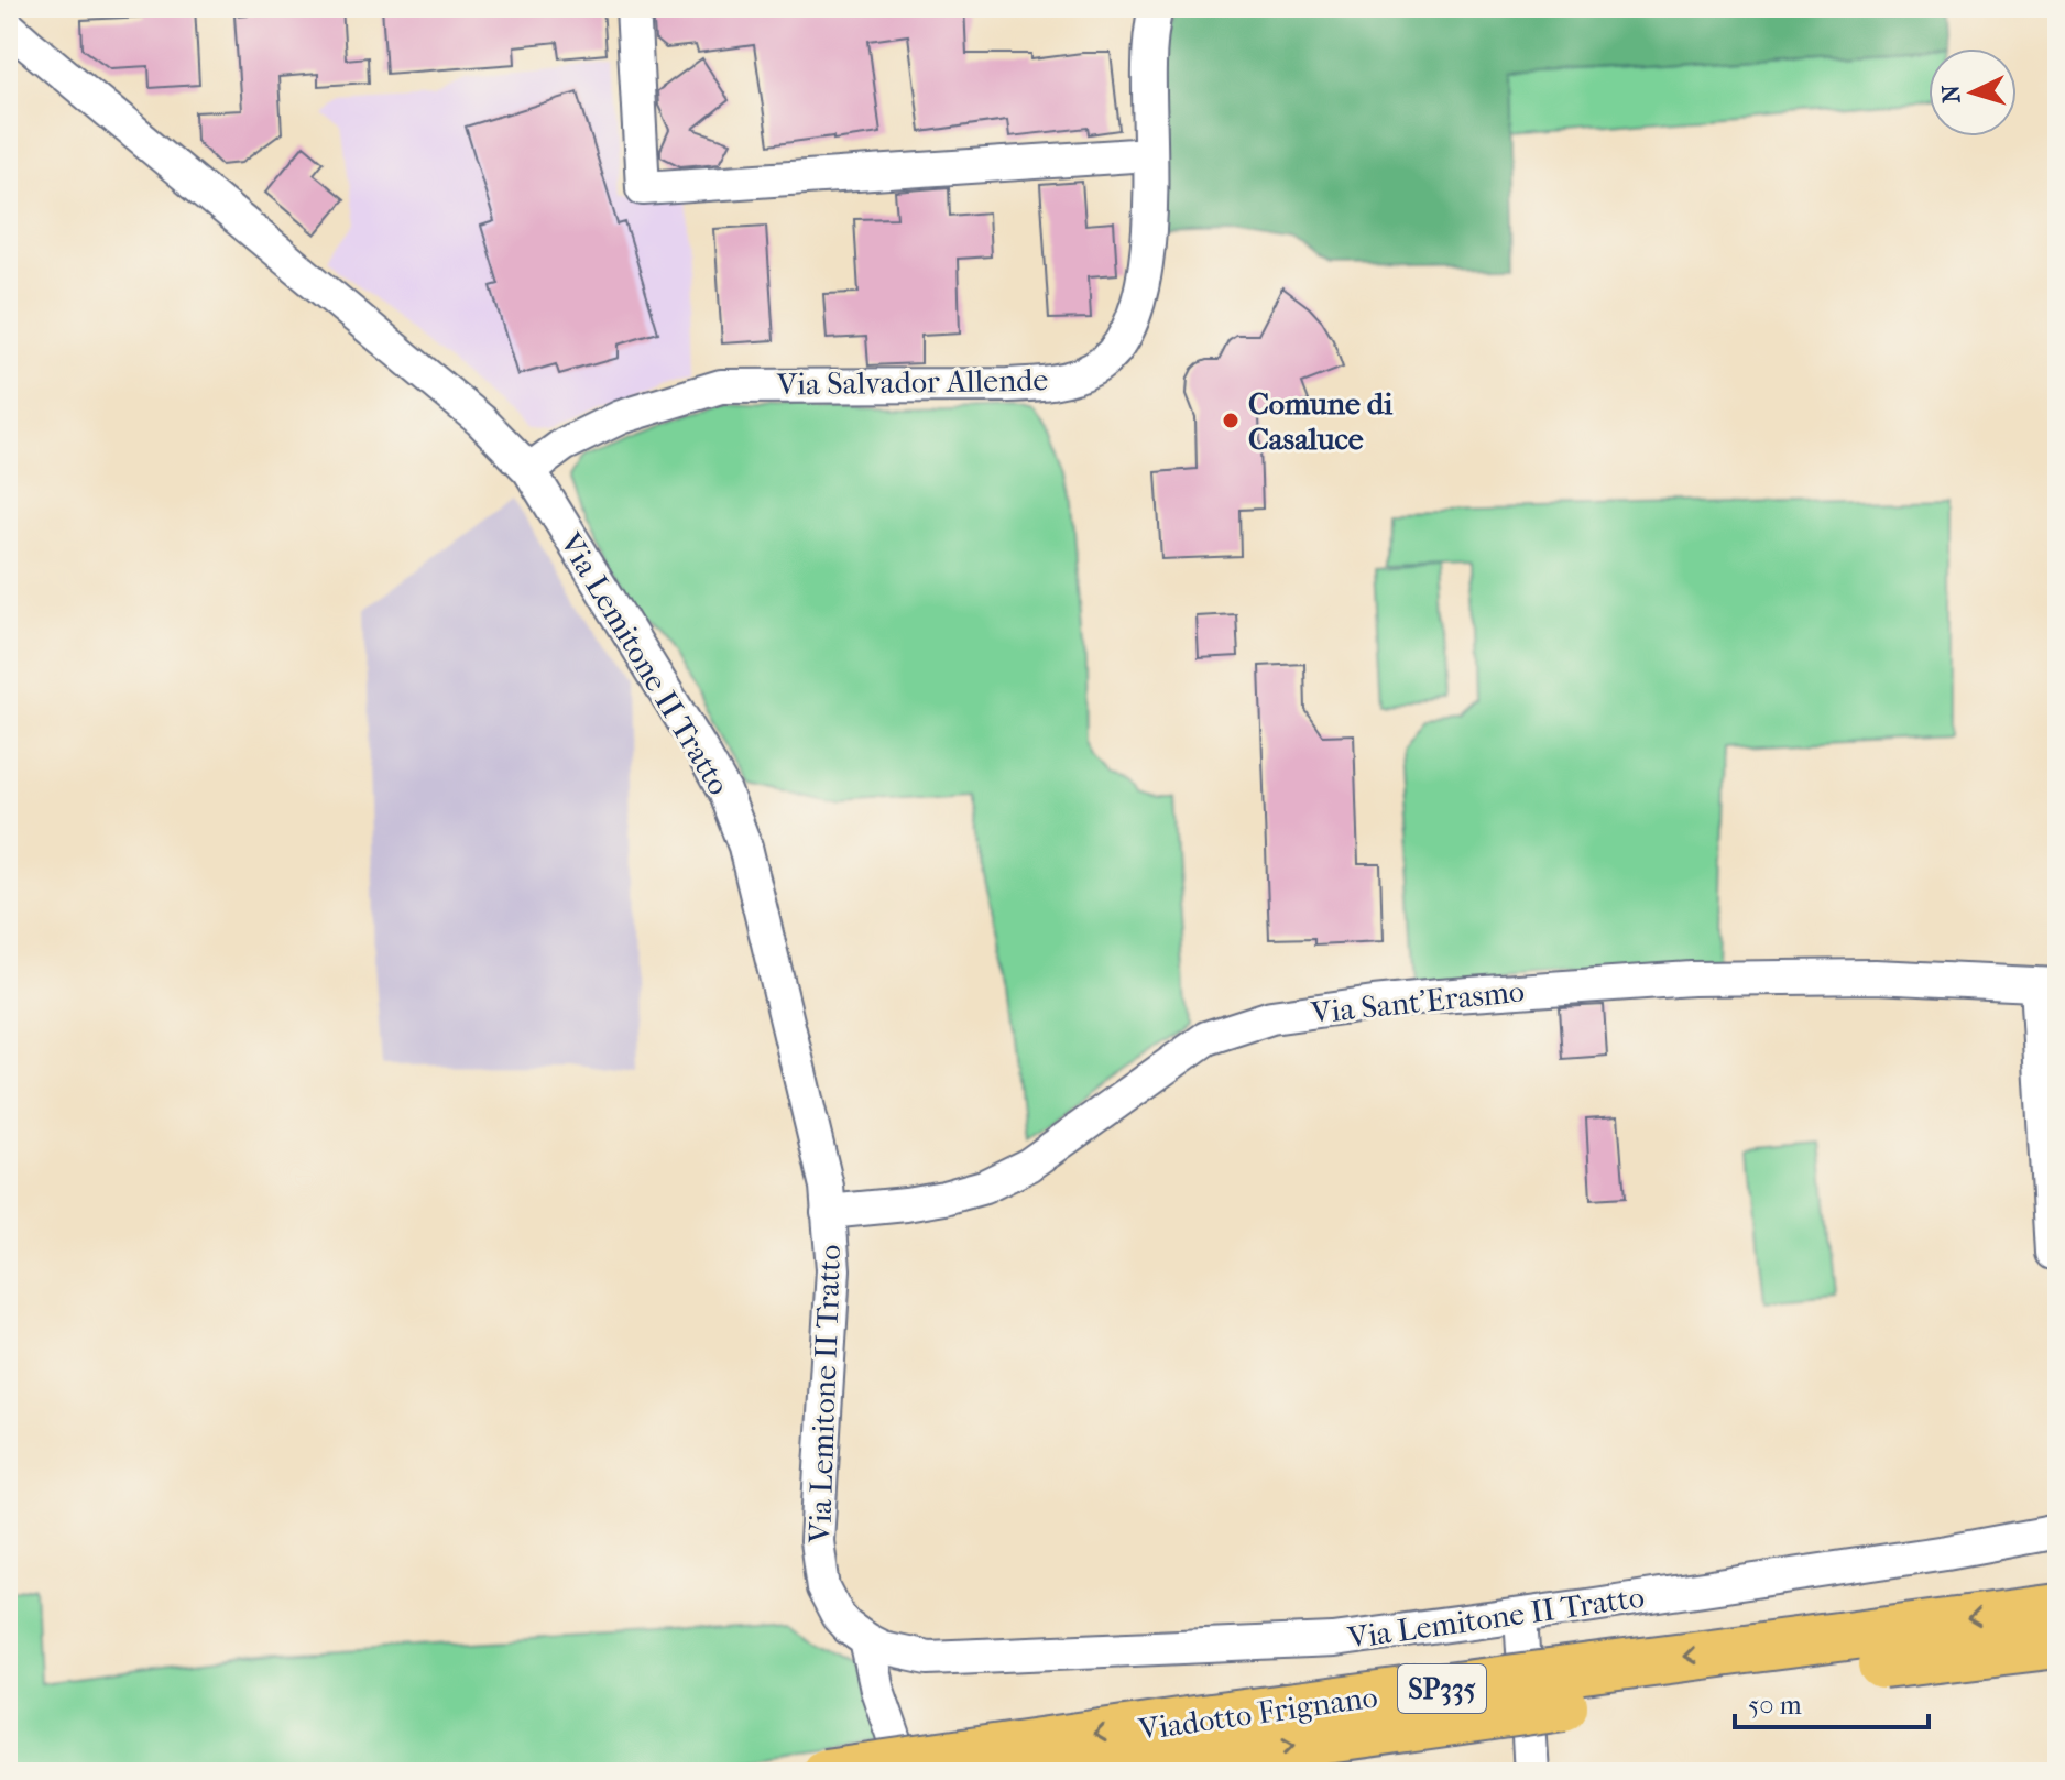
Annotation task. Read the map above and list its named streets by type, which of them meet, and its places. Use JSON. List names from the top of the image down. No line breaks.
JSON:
{"streets":{"highway":["SP335","Viadotto Frignano"],"street":["Via Salvador Allende","Via Lemitone II Tratto","Via Sant'Erasmo"]},"crossings":[["Via Salvador Allende","Via Lemitone II Tratto"],["Via Lemitone II Tratto","Via Sant'Erasmo"]],"places":["Comune di Casaluce"],"scale_bar":"50 m","north":"left"}
